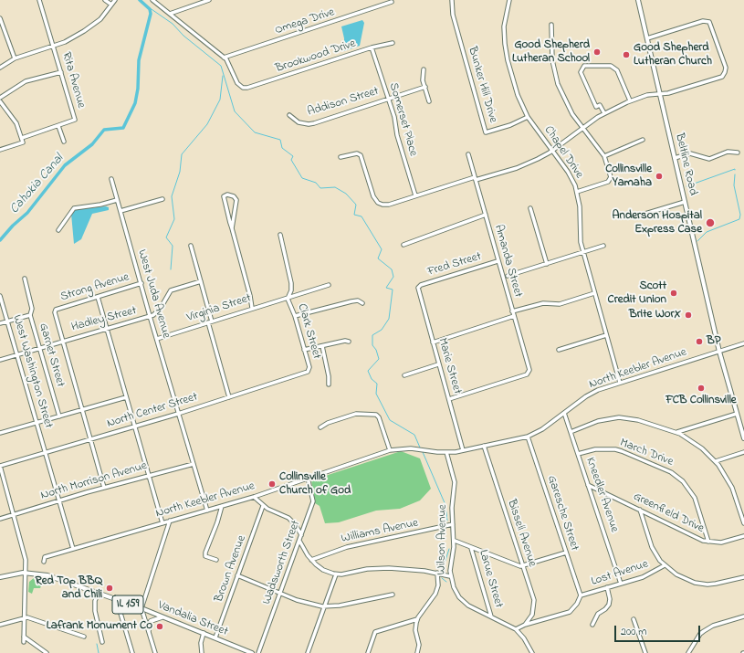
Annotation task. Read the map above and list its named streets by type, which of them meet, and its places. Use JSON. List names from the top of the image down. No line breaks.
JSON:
{"streets":{"main road":["Beltline Road","IL 159","Vandalia Street"],"street":["Omega Drive","Brookwood Drive","Rita Avenue","Bunker Hill Drive","Addison Street","Somerset Place","Chapel Drive","Amanda Street","Fred Street","Strong Avenue","West Juda Avenue","Virginia Street","Hadley Street","Clark Street","Garnet Street","Marie Street","North Keebler Avenue","West Washington Street","North Center Street","March Drive","North Morrison Avenue","Kneedler Avenue","Garesche Street","Greenfield Drive","Williams Avenue","Bissell Avenue","Wilson Avenue","Wadsworth Street","Brown Avenue","Lost Avenue","Larue Street"]},"crossings":[["Omega Drive","Brookwood Drive"],["Brookwood Drive","Somerset Place"],["Bunker Hill Drive","Chapel Drive"],["Addison Street","Somerset Place"],["Chapel Drive","North Keebler Avenue"],["Beltline Road","North Keebler Avenue"],["Amanda Street","Fred Street"],["Amanda Street","Marie Street"],["Fred Street","Marie Street"],["Strong Avenue","West Juda Avenue"],["Strong Avenue","Hadley Street"],["West Juda Avenue","Virginia Street"],["West Juda Avenue","Hadley Street"],["West Juda Avenue","North Keebler Avenue"],["West Juda Avenue","North Center Street"],["West Juda Avenue","North Morrison Avenue"],["Virginia Street","Clark Street"],["Hadley Street","Garnet Street"],["Hadley Street","West Washington Street"],["Clark Street","North Center Street"],["Marie Street","North Keebler Avenue"],["North Keebler Avenue","West Washington Street"],["North Keebler Avenue","Kneedler Avenue"],["North Keebler Avenue","Garesche Street"],["North Keebler Avenue","Bissell Avenue"],["North Keebler Avenue","Wilson Avenue"],["North Keebler Avenue","Wadsworth Street"],["West Washington Street","North Center Street"],["West Washington Street","North Morrison Avenue"],["March Drive","Kneedler Avenue"],["March Drive","Greenfield Drive"],["Kneedler Avenue","Greenfield Drive"],["Kneedler Avenue","Lost Avenue"],["Garesche Street","Lost Avenue"],["Williams Avenue","Wilson Avenue"],["Wilson Avenue","Larue Street"],["Brown Avenue","Vandalia Street"]],"water":["Cahokia Canal"],"places":["Good Shepherd Lutheran School","Good Shepherd Lutheran Church","Collinsville Yamaha","Anderson Hospital Express Case","Scott Credit Union","Brite WorX","BP","FCB Collinsville","Collinsville Church of God","Red Top BBQ and Chili","Lafrank Monument Co"],"scale_bar":"200 m"}
